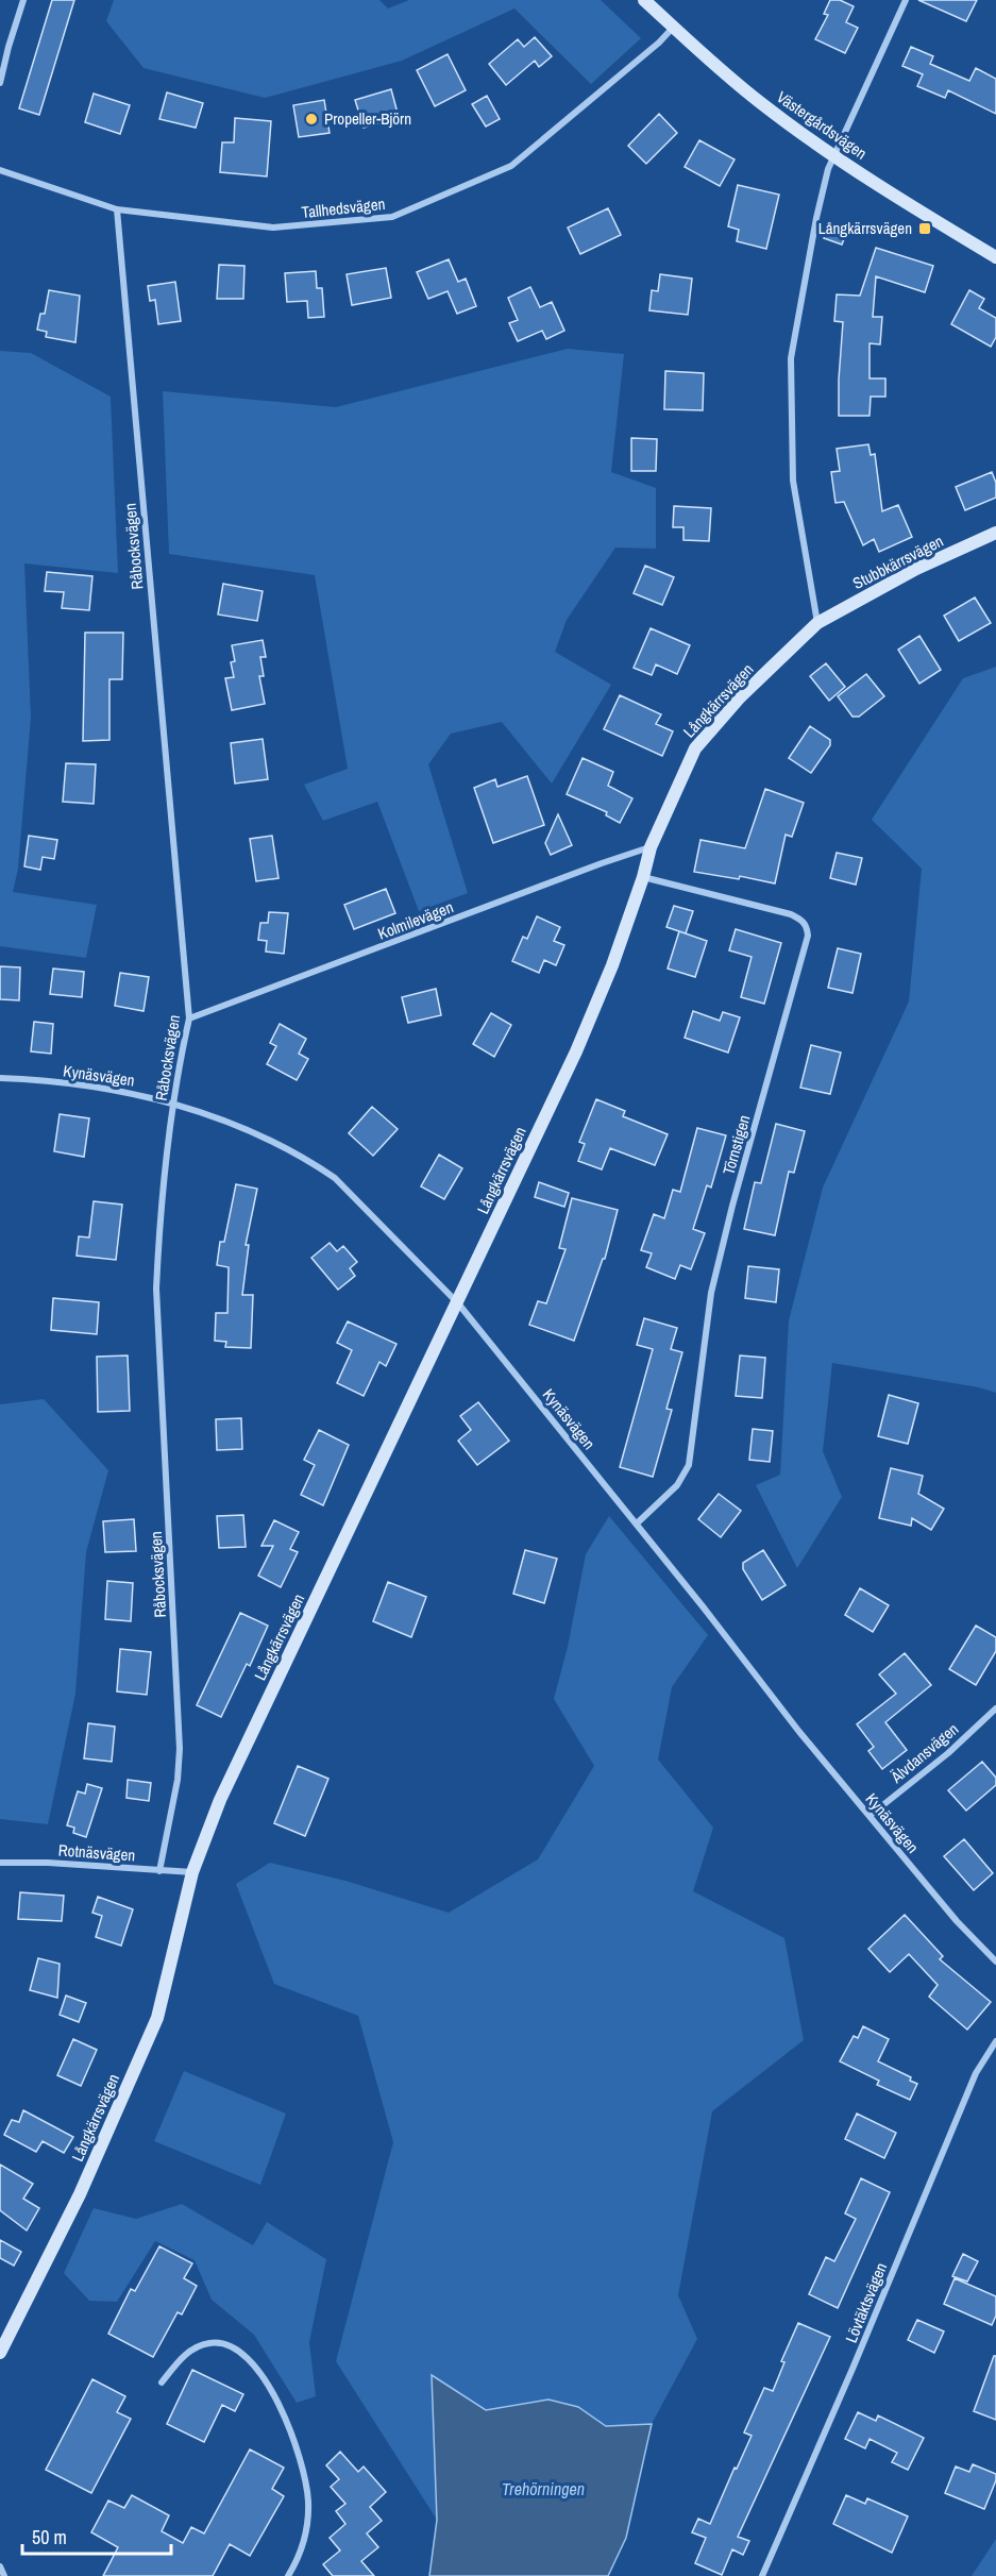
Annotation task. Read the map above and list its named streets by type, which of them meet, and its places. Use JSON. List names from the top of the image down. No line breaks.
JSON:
{"streets":{"street":["Västergårdsvägen","Tallhedsvägen","Råbocksvägen","Stubbkärrsvägen","Långkärrsvägen","Kolmilevägen","Kynäsvägen","Törnstigen","Älvdansvägen","Rotnäsvägen","Lövtäktsvägen"]},"crossings":[["Västergårdsvägen","Tallhedsvägen"],["Tallhedsvägen","Råbocksvägen"],["Råbocksvägen","Kolmilevägen"],["Råbocksvägen","Kynäsvägen"],["Råbocksvägen","Rotnäsvägen"],["Stubbkärrsvägen","Långkärrsvägen"],["Långkärrsvägen","Kolmilevägen"],["Långkärrsvägen","Kynäsvägen"],["Långkärrsvägen","Törnstigen"],["Långkärrsvägen","Rotnäsvägen"],["Kynäsvägen","Törnstigen"],["Kynäsvägen","Älvdansvägen"]],"water":["Trehörningen"],"places":{"other":["Propeller-Björn"],"transit":["Långkärrsvägen"]},"scale_bar":"50 m"}
